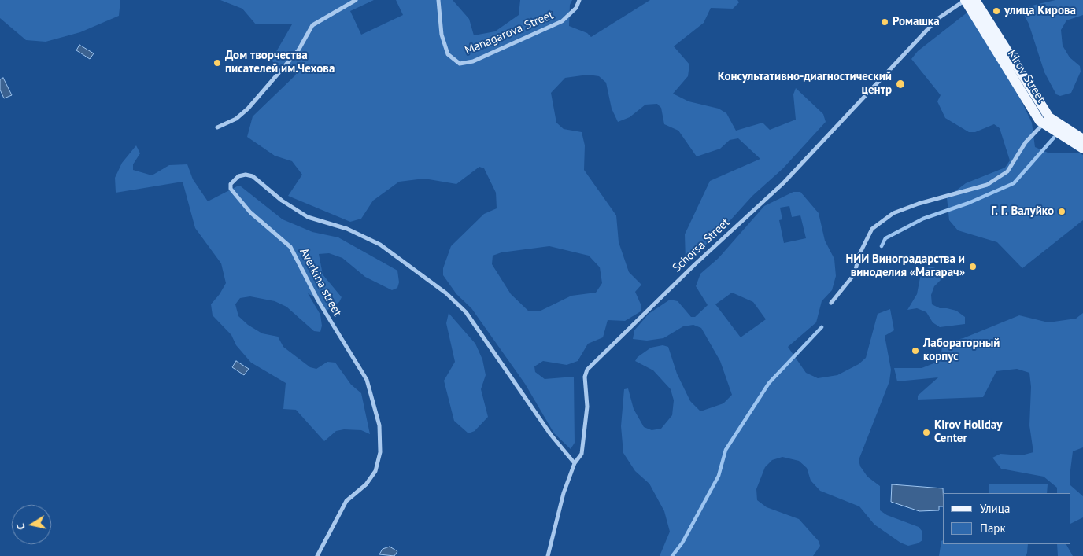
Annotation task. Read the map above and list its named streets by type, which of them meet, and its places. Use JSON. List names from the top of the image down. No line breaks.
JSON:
{"streets":{"main road":["Kirov Street"],"street":["Managarova Street","Schorsa Street","Averkina street"]},"crossings":[["Kirov Street","Schorsa Street"],["Schorsa Street","Averkina street"]],"places":["улица Кирова","Ромашка","Дом творчества писателей им.Чехова","Консультативно-диагностический центр","Г. Г. Валуйко","НИИ Виноградарства и виноделия «Магарач»","Лабораторный корпус","Kirov Holiday Center"],"legend":["Улица","Парк"],"north":"left"}
